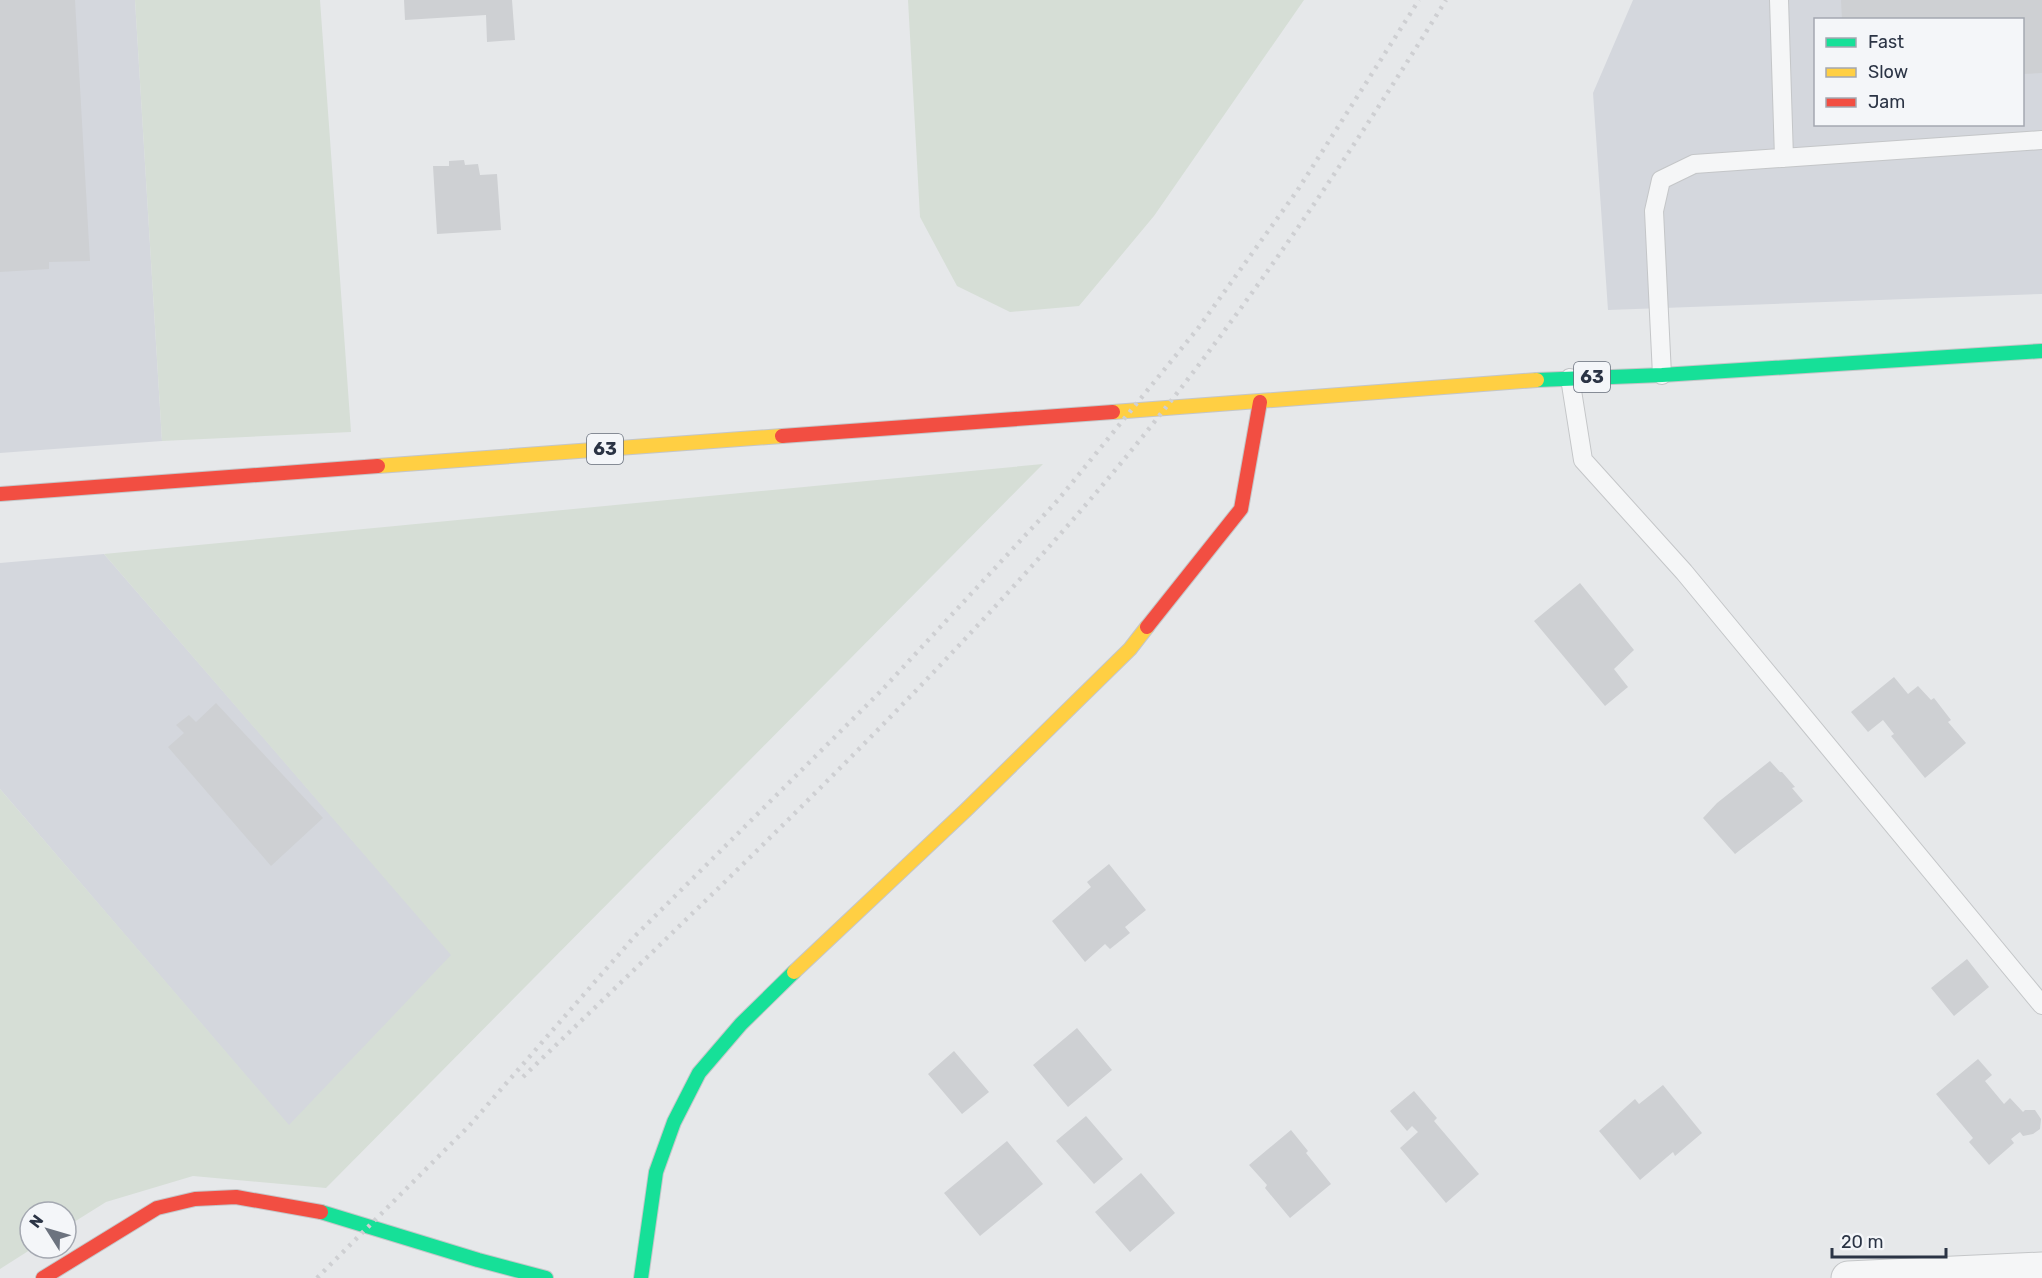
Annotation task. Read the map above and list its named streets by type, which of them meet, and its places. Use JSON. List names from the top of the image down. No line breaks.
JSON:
{"streets":{"main road":["63"]},"legend":["Fast","Slow","Jam"],"scale_bar":"20 m","north":"top left"}
